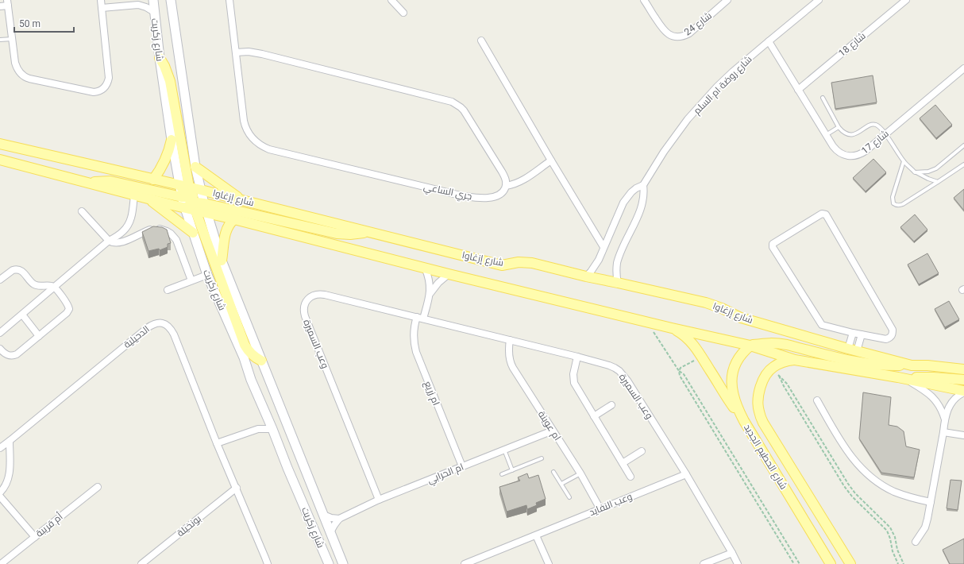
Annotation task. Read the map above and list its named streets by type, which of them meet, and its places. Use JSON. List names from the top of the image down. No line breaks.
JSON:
{"streets":{"main road":["شارع زكريت","شارع إزغاوا","شارع الحطيم الجديد"],"street":["شارع 24","شارع 18","شارع روضة ام السلم","شارع 17","جري الساعي","الدحيلية","وعب السميرة","ام زريع","ام عوينة","ام الحرابي","وعب النفايد","أم قريبة","بونخيلة"]},"crossings":[["شارع زكريت","شارع إزغاوا"],["شارع 18","شارع 17"],["شارع روضة ام السلم","شارع 17"],["شارع روضة ام السلم","شارع إزغاوا"],["الدحيلية","بونخيلة"],["وعب السميرة","ام زريع"],["وعب السميرة","ام عوينة"],["وعب السميرة","ام الحرابي"],["وعب السميرة","وعب النفايد"],["ام زريع","ام الحرابي"],["ام عوينة","ام الحرابي"],["ام عوينة","وعب النفايد"]],"scale_bar":"50 m"}
